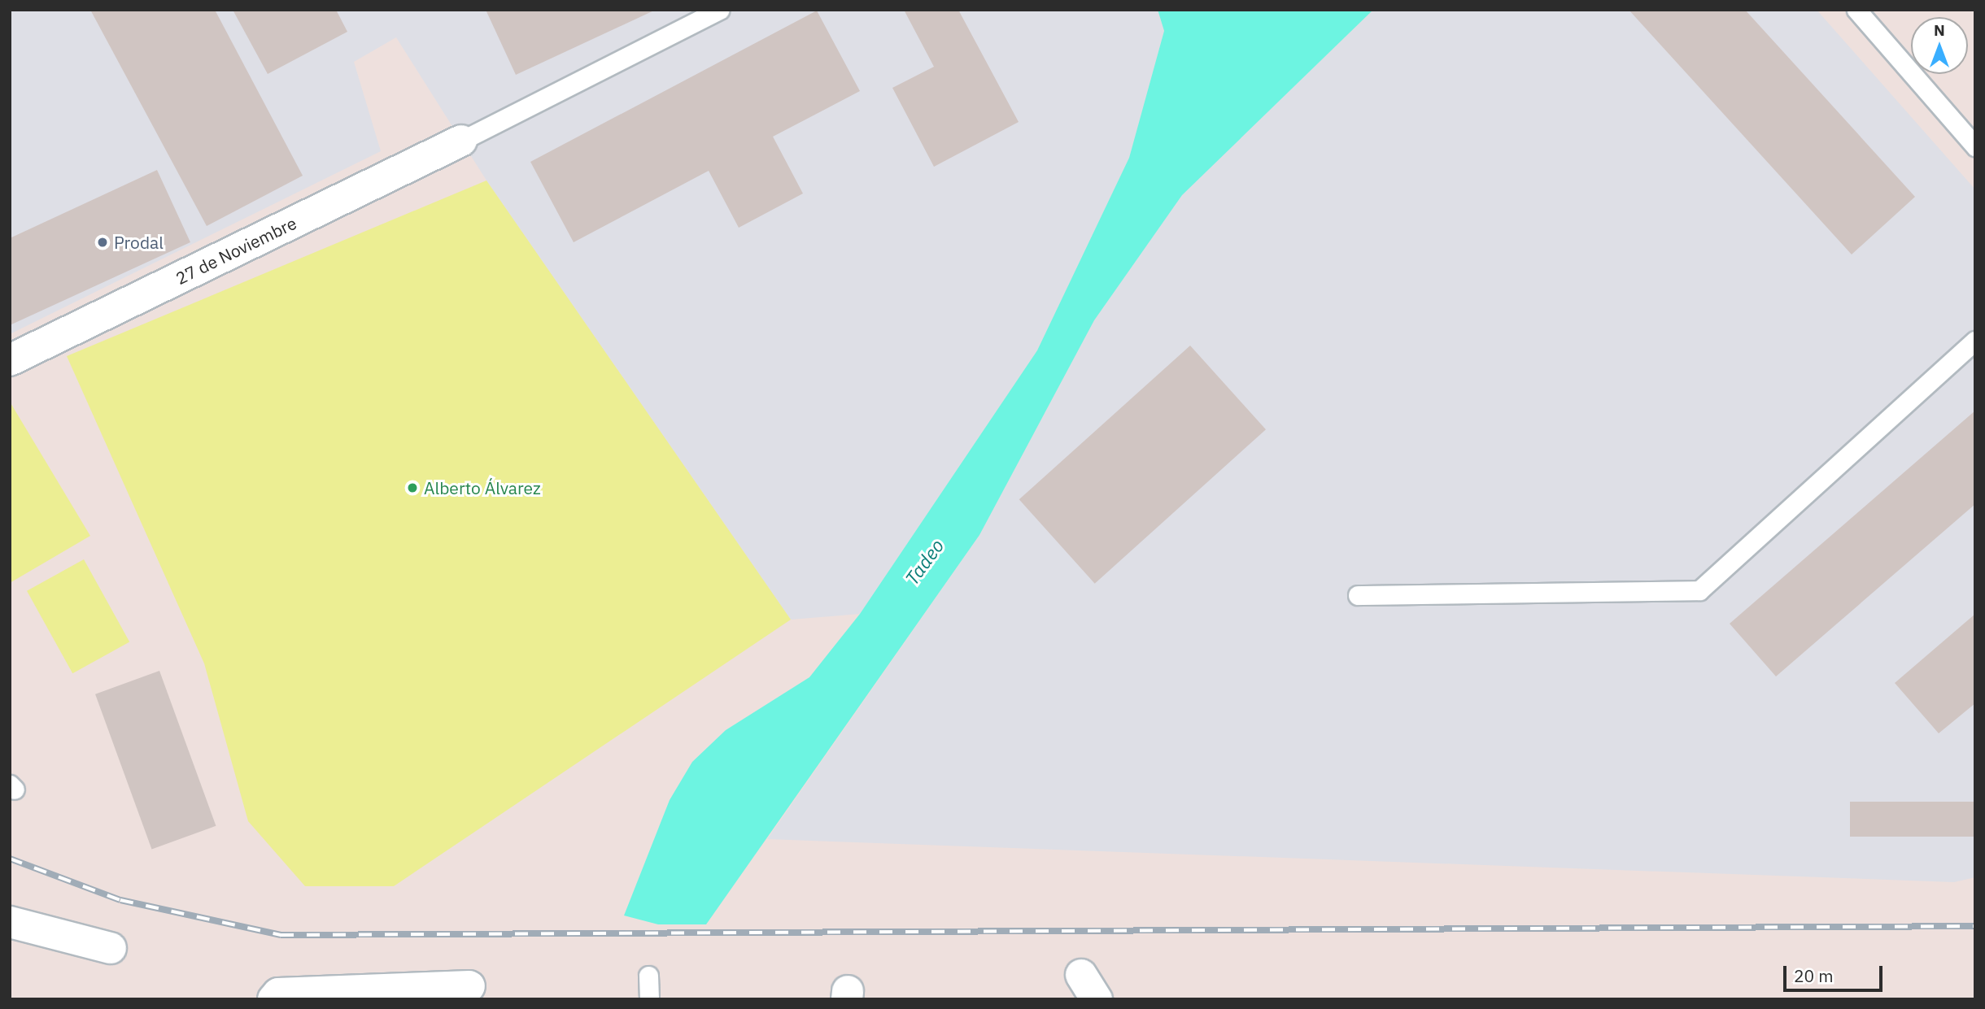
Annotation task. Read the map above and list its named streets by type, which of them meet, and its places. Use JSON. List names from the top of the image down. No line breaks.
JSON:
{"streets":{"street":["27 de Noviembre"]},"water":["Tadeo"],"places":["Prodal","Alberto Álvarez"],"scale_bar":"20 m","north":"top"}
